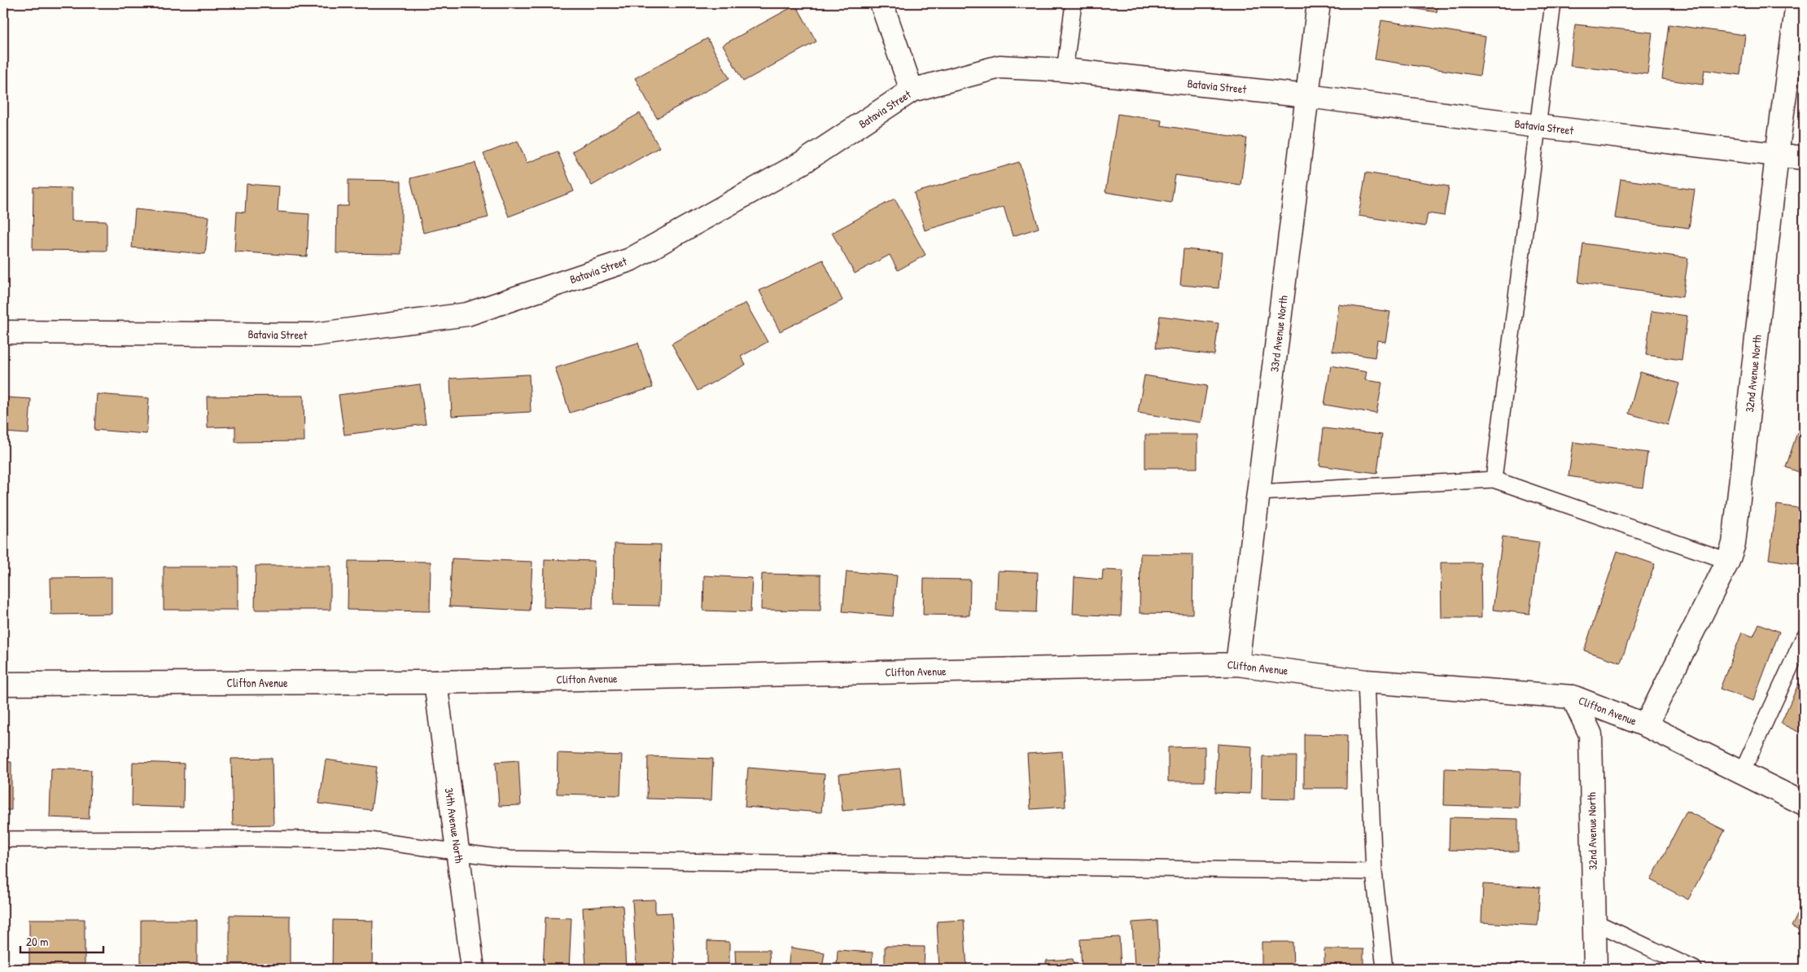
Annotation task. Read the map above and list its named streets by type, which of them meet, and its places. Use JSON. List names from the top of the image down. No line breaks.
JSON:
{"streets":{"street":["Batavia Street","33rd Avenue North","32nd Avenue North","Clifton Avenue","34th Avenue North"]},"crossings":[["Batavia Street","33rd Avenue North"],["Batavia Street","32nd Avenue North"],["33rd Avenue North","Clifton Avenue"],["32nd Avenue North","Clifton Avenue"],["Clifton Avenue","34th Avenue North"]],"scale_bar":"20 m"}
